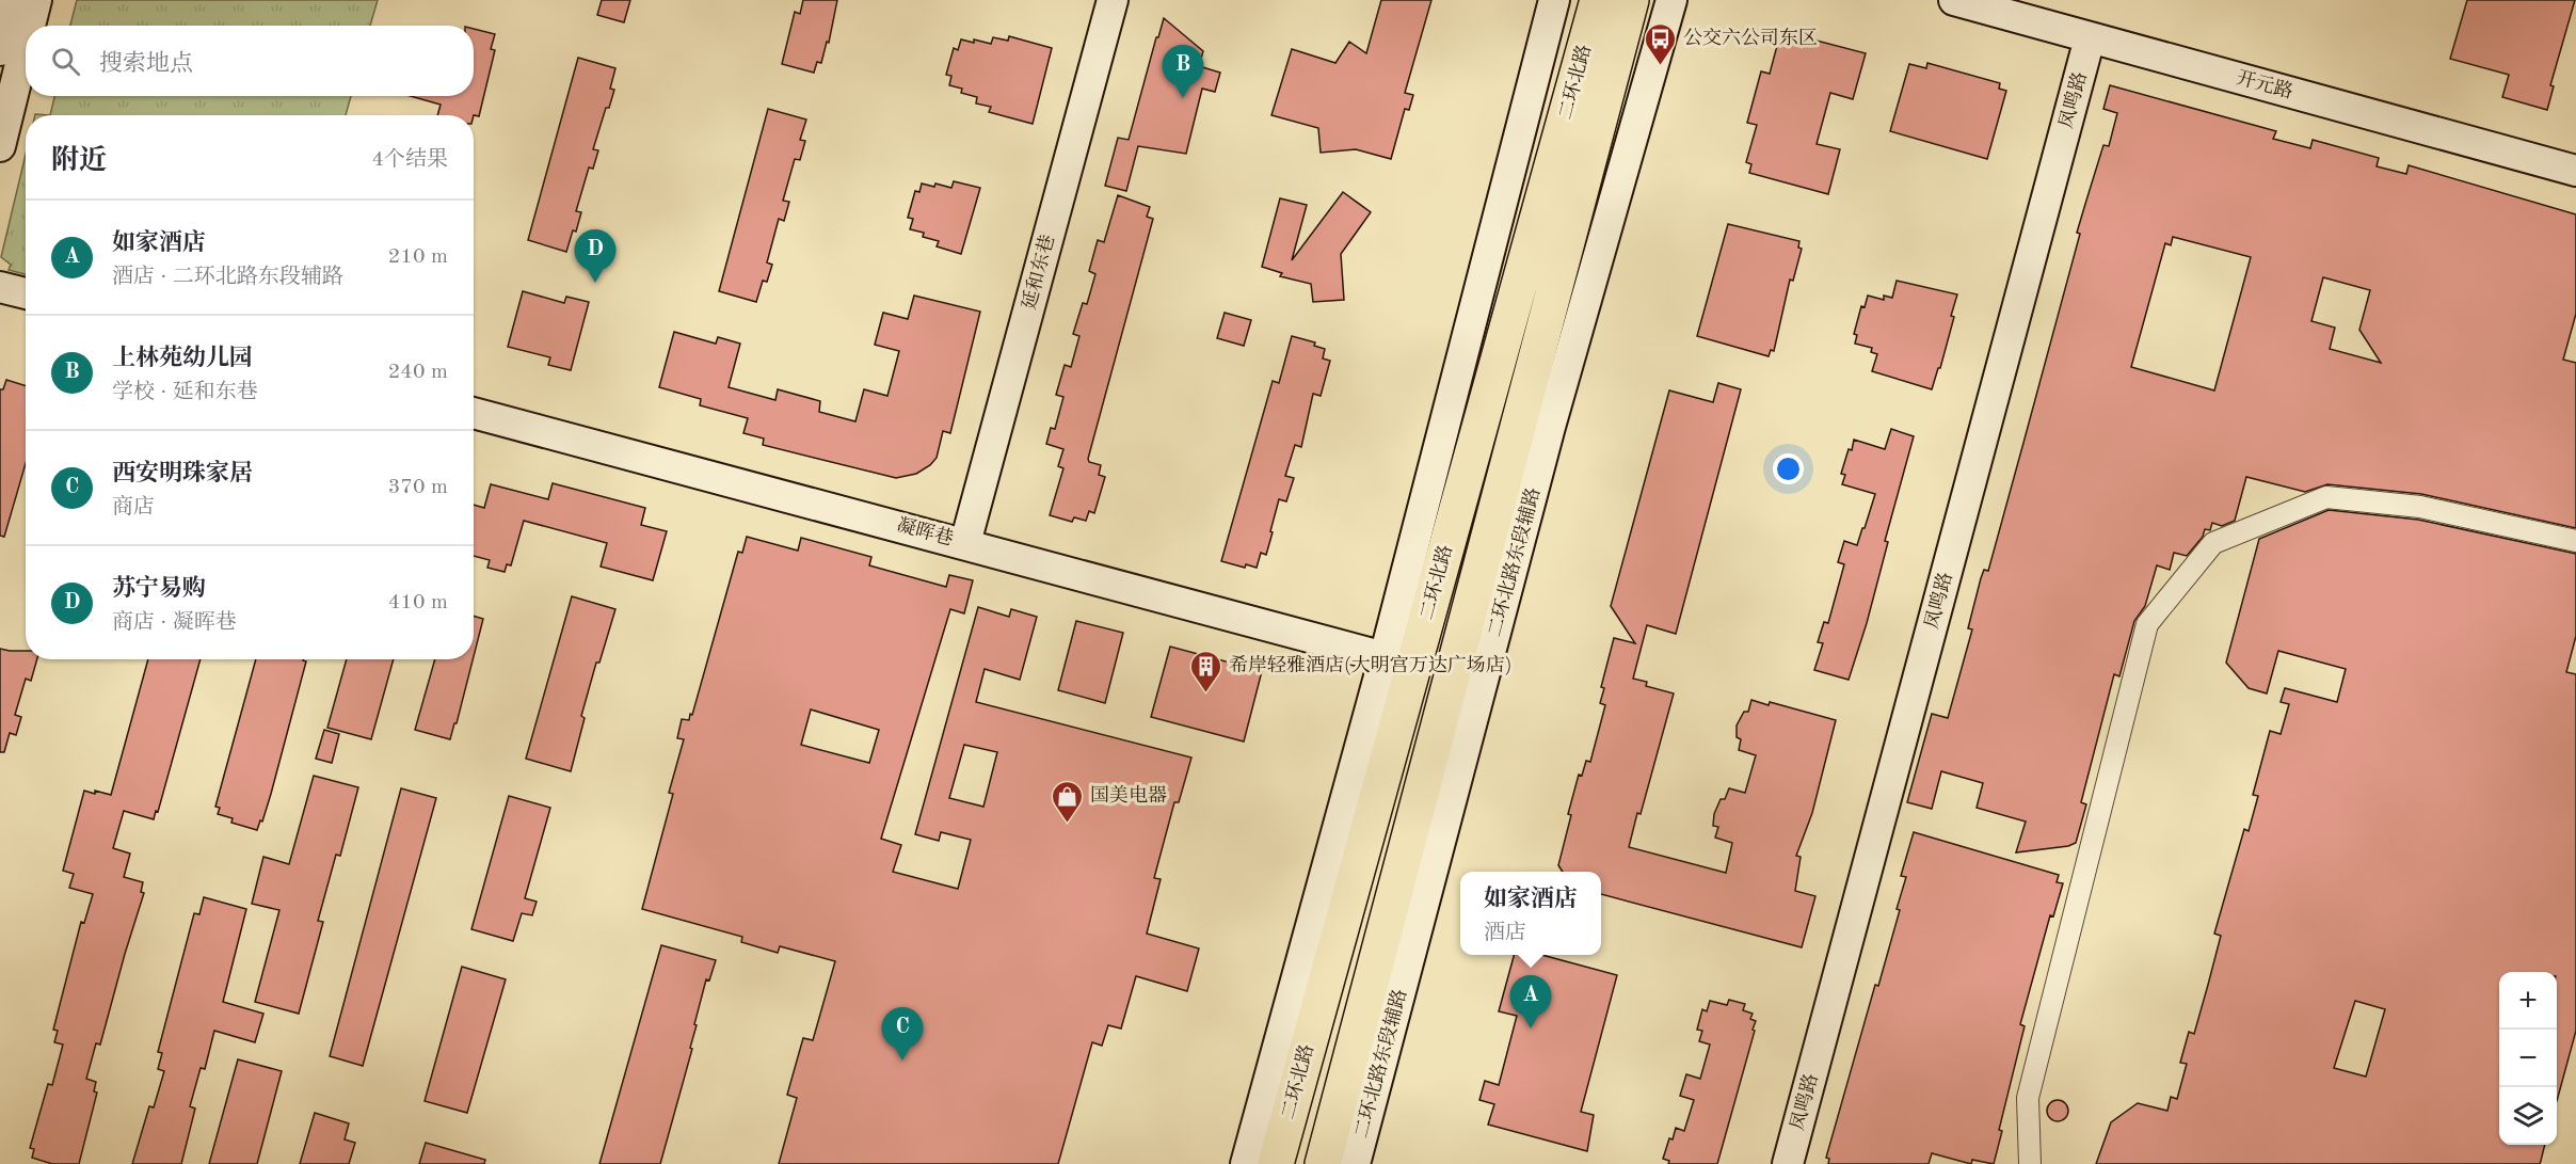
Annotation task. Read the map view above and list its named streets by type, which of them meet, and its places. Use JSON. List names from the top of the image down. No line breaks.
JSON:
{"streets":{"highway":["二环北路"],"street":["开元路","凤鸣路","延和东巷","凝晖巷","二环北路东段辅路"]},"crossings":[["开元路","凤鸣路"],["延和东巷","凝晖巷"]],"places":{"bus stop":["公交六公司东区"],"building":["希岸轻雅酒店(大明宫万达广场店)"],"shop":["国美电器"]},"page":{"search":"搜索地点","pins":["B","D","A","C"],"heading":["附近","4个结果"],"list":[{"mark":"A","name":"如家酒店","note":"酒店 · 二环北路东段辅路","value":"210 m"},{"mark":"B","name":"上林苑幼儿园","note":"学校 · 延和东巷","value":"240 m"},{"mark":"C","name":"西安明珠家居","note":"商店","value":"370 m"},{"mark":"D","name":"苏宁易购","note":"商店 · 凝晖巷","value":"410 m"}],"popup":["如家酒店","酒店"],"map_buttons":["+","−"]}}
